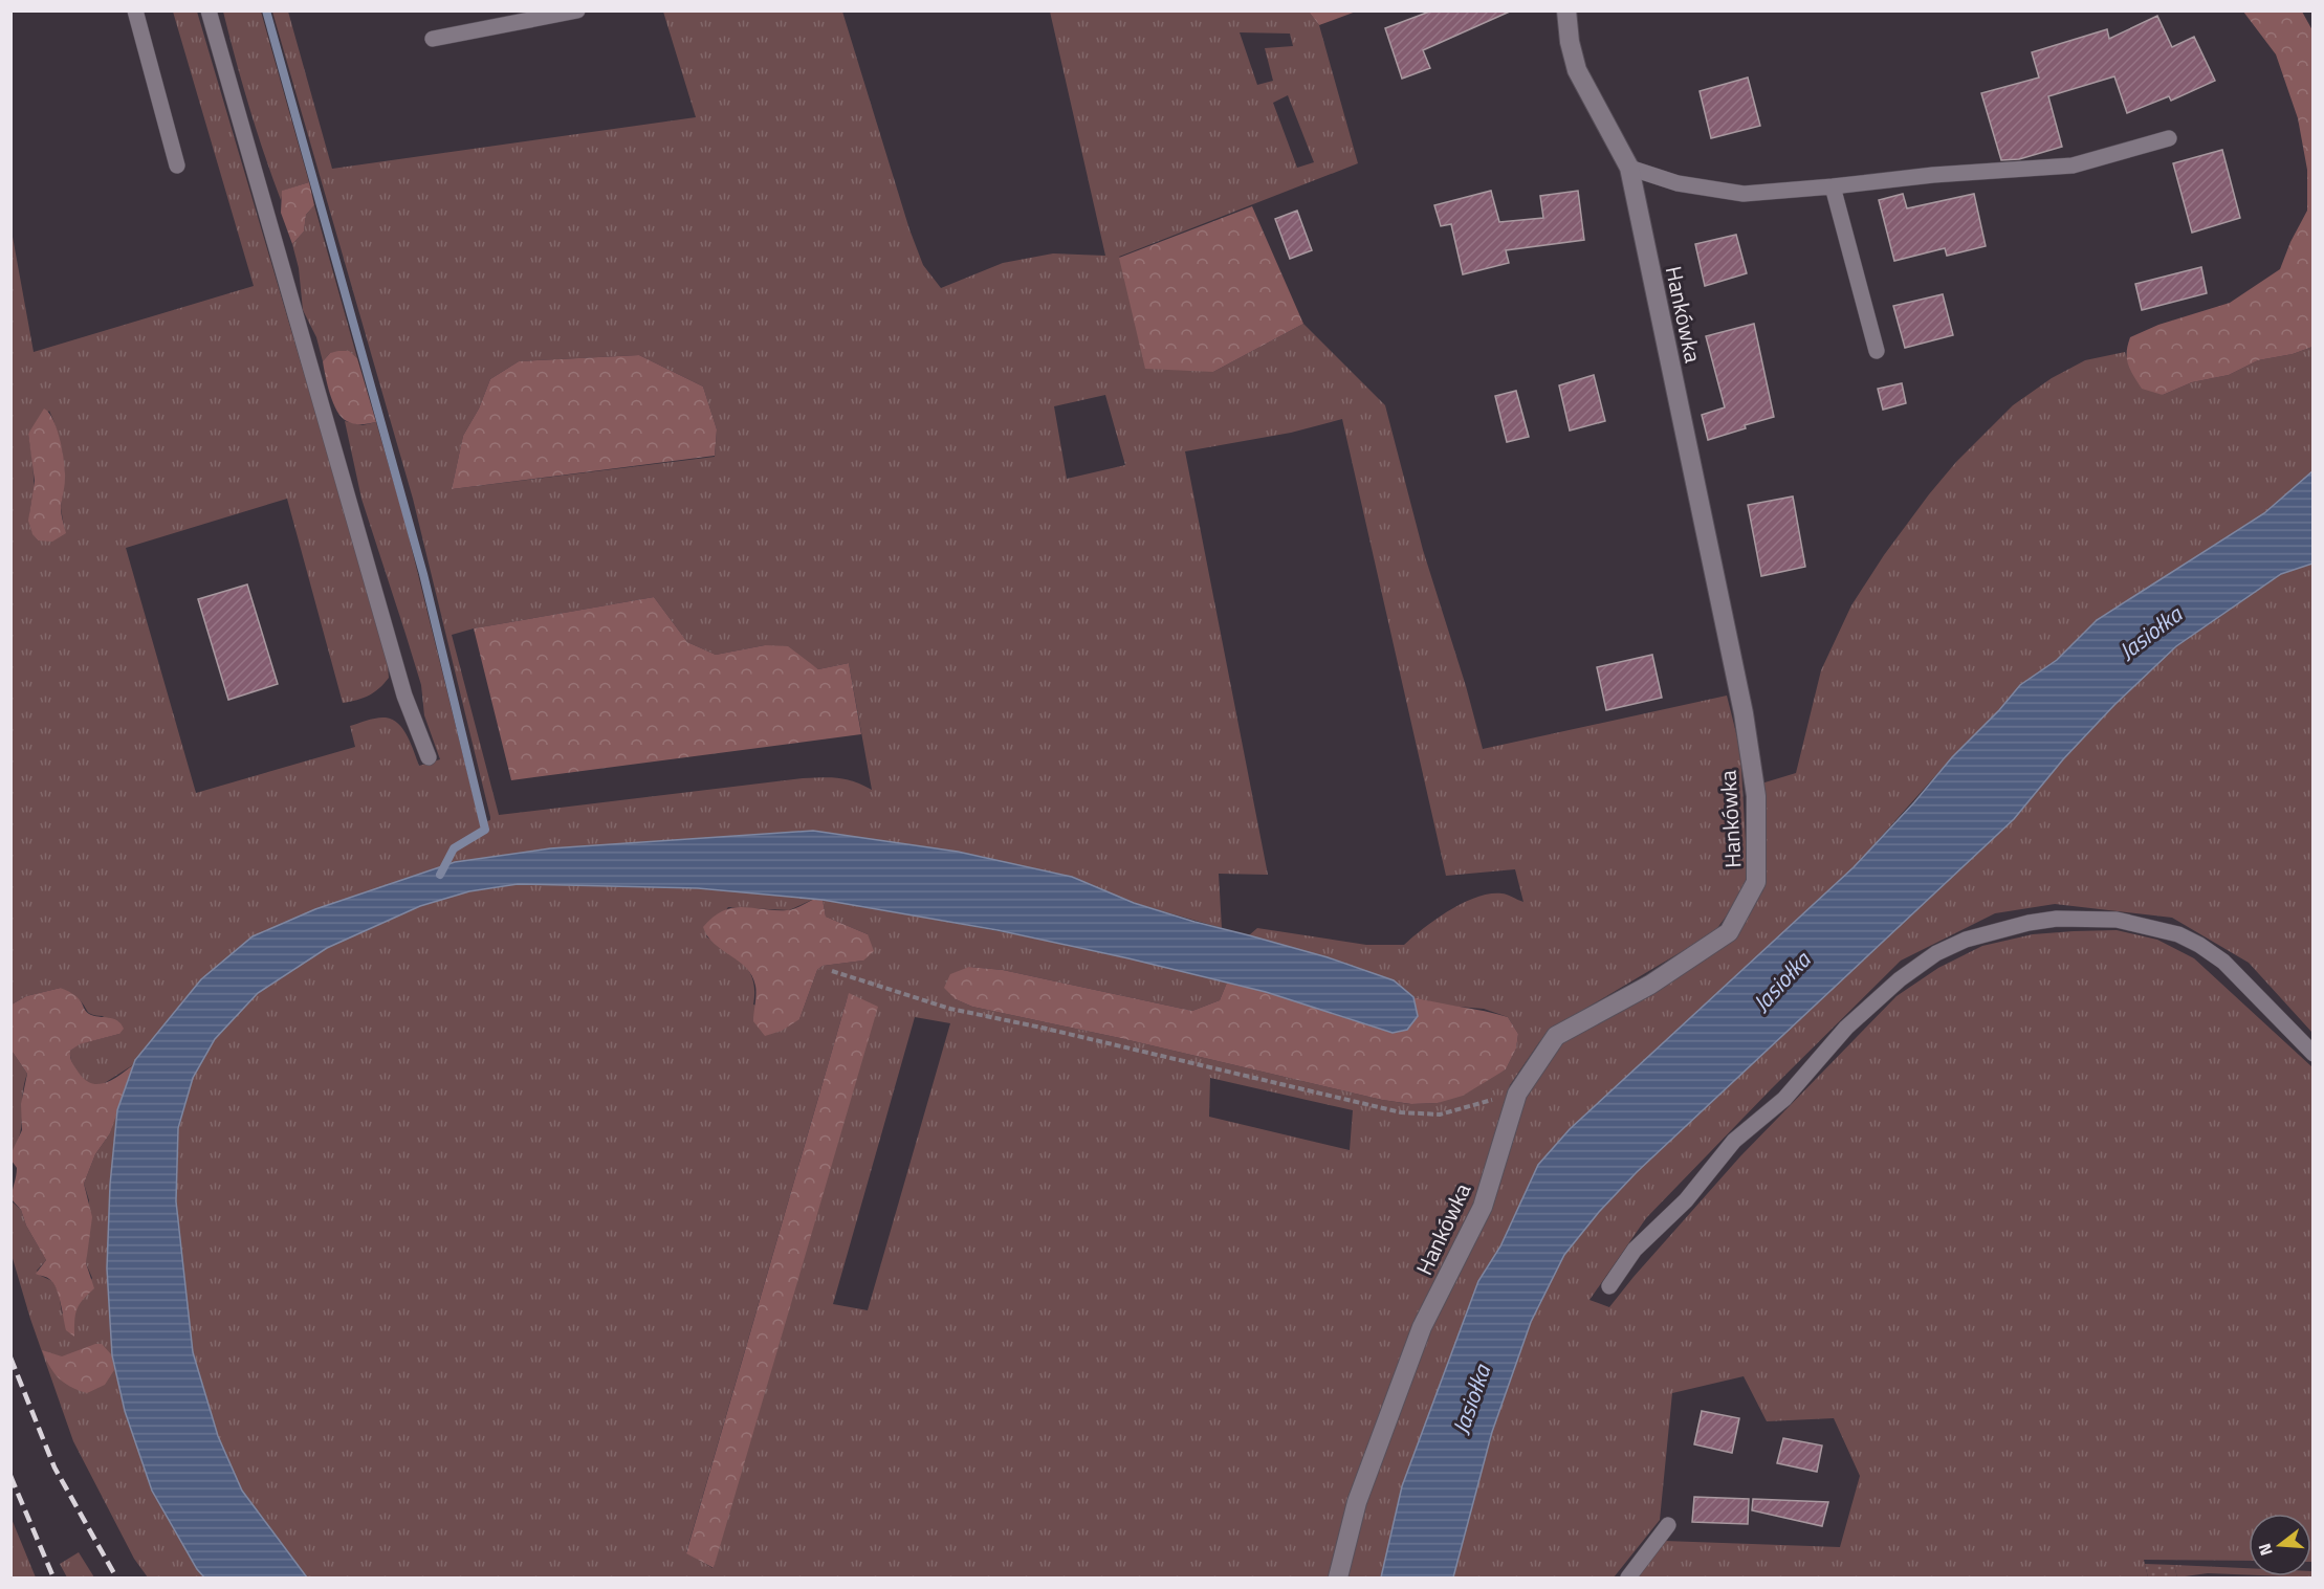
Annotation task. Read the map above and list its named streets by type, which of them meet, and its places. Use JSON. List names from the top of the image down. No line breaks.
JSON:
{"streets":{"street":["Hankówka"]},"water":["Jasiołka"],"north":"left"}
